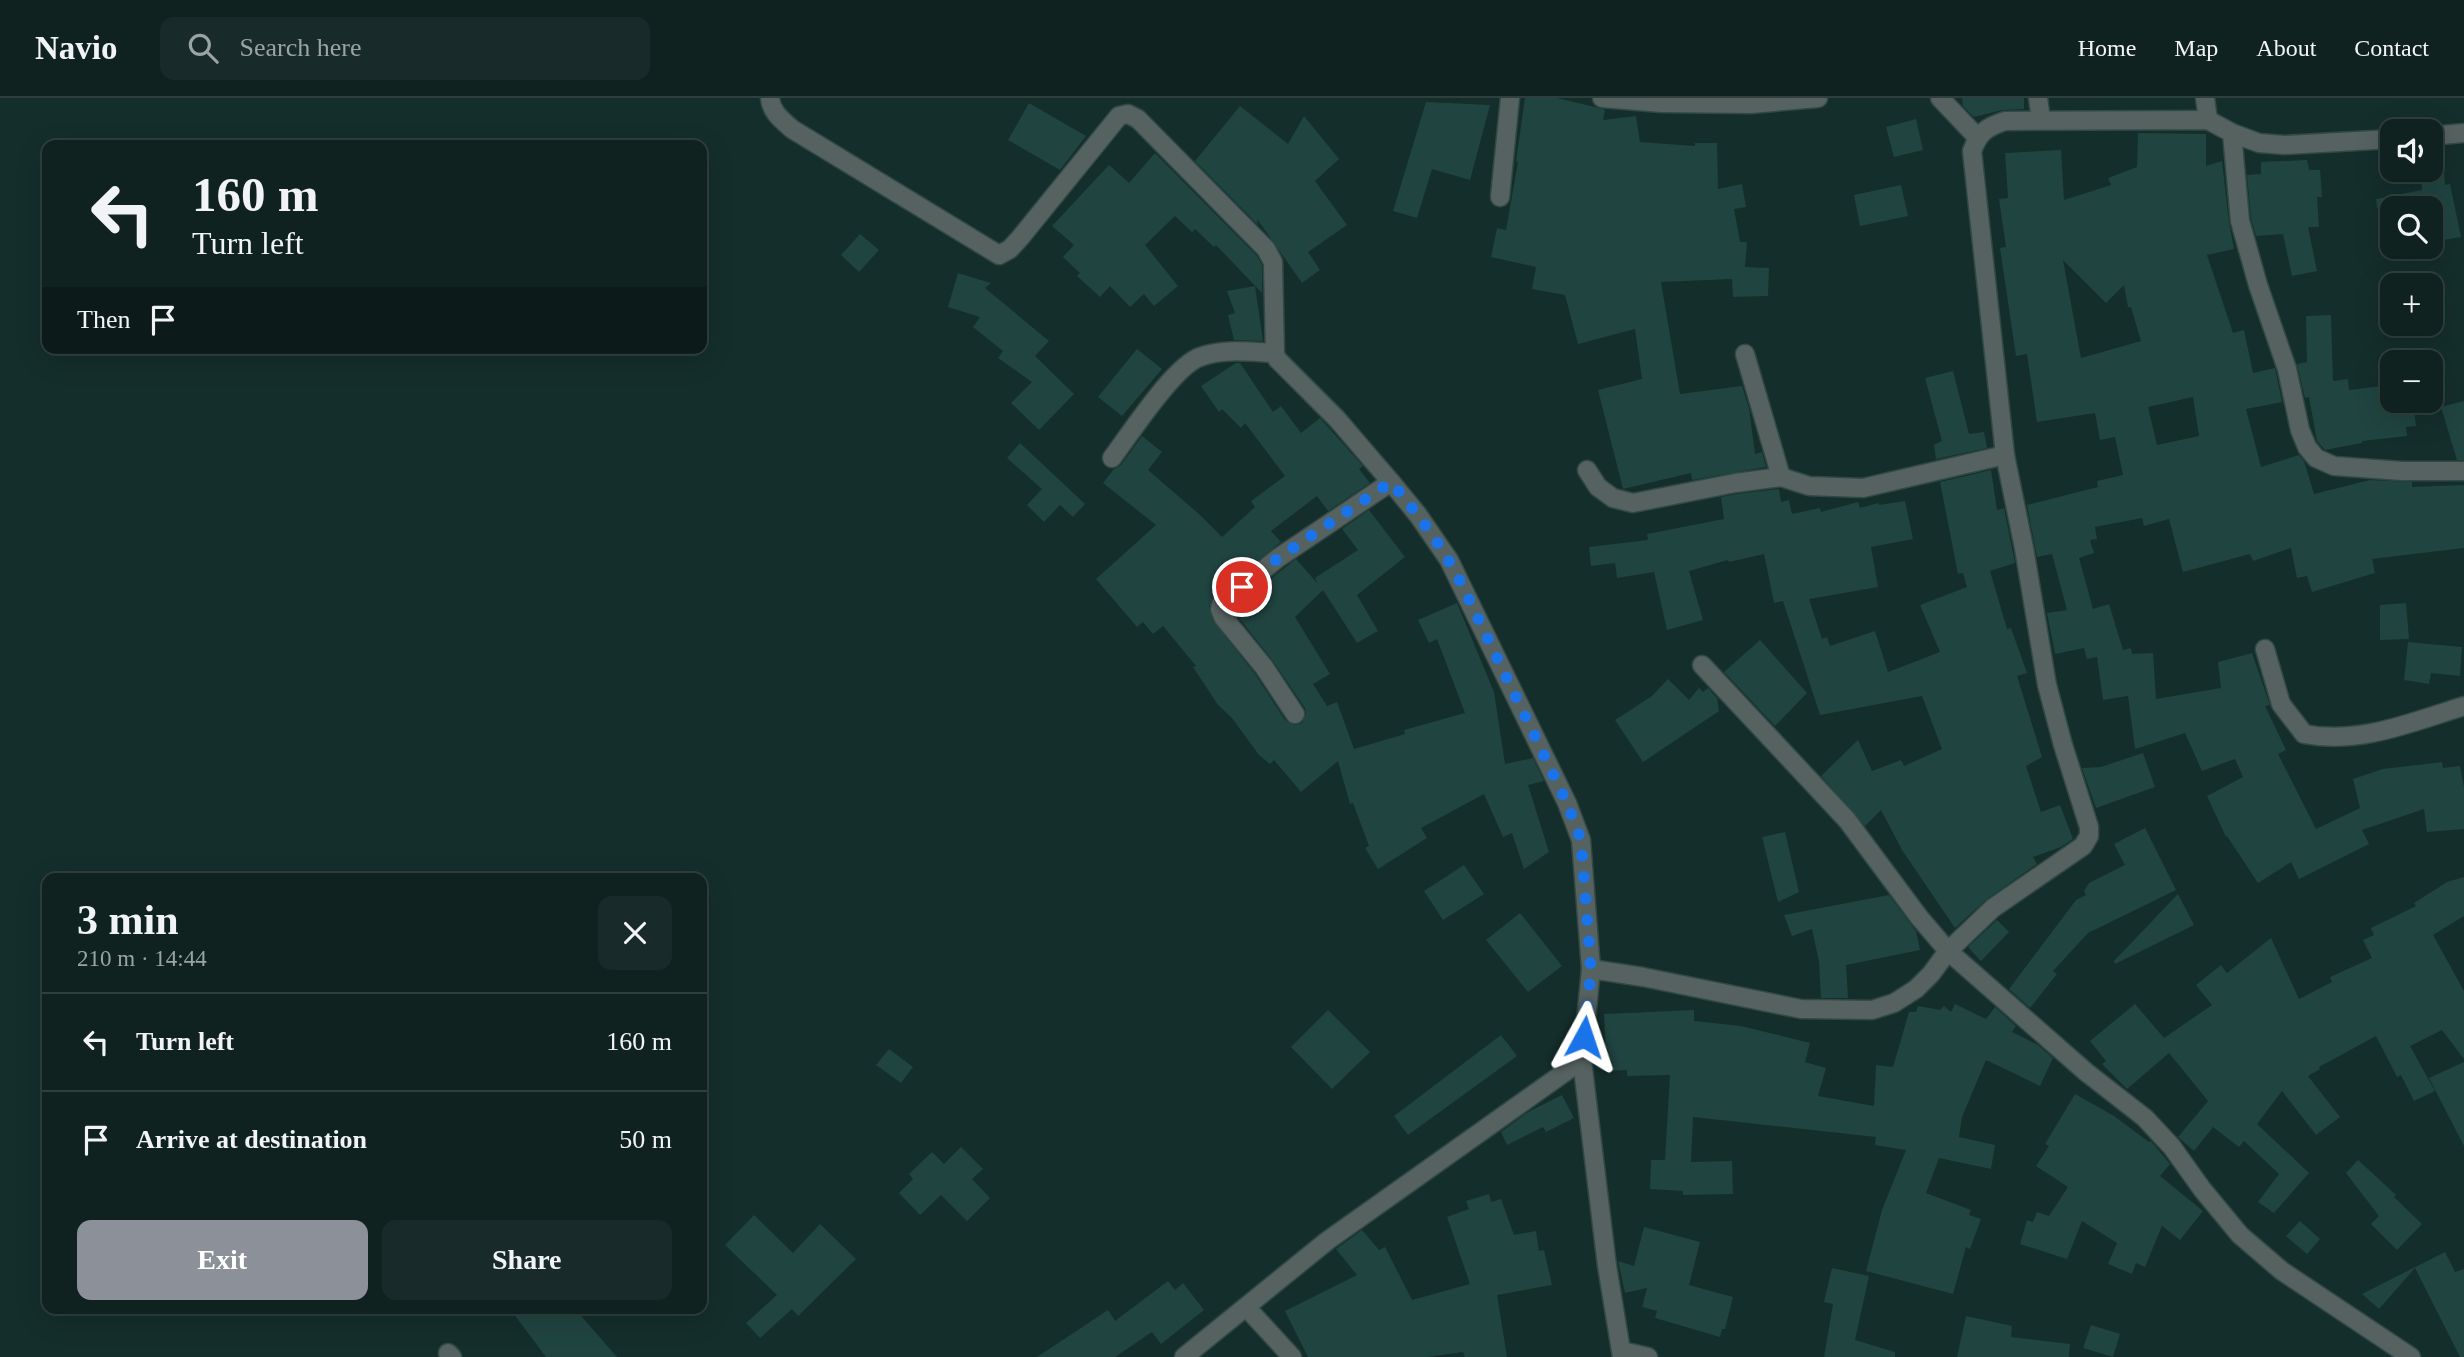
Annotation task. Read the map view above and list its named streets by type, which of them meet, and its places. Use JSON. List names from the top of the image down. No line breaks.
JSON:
{"page":{"header":"Navio","search":"Search here","nav":["Home","Map","About","Contact"],"map_buttons":["+","−"],"turn":["160 m","Turn left"],"then":"Then","heading":["3 min","210 m · 14:44"],"list":[{"name":"Turn left","value":"160 m"},{"name":"Arrive at destination","value":"50 m"}],"buttons":["Exit","Share"]}}
